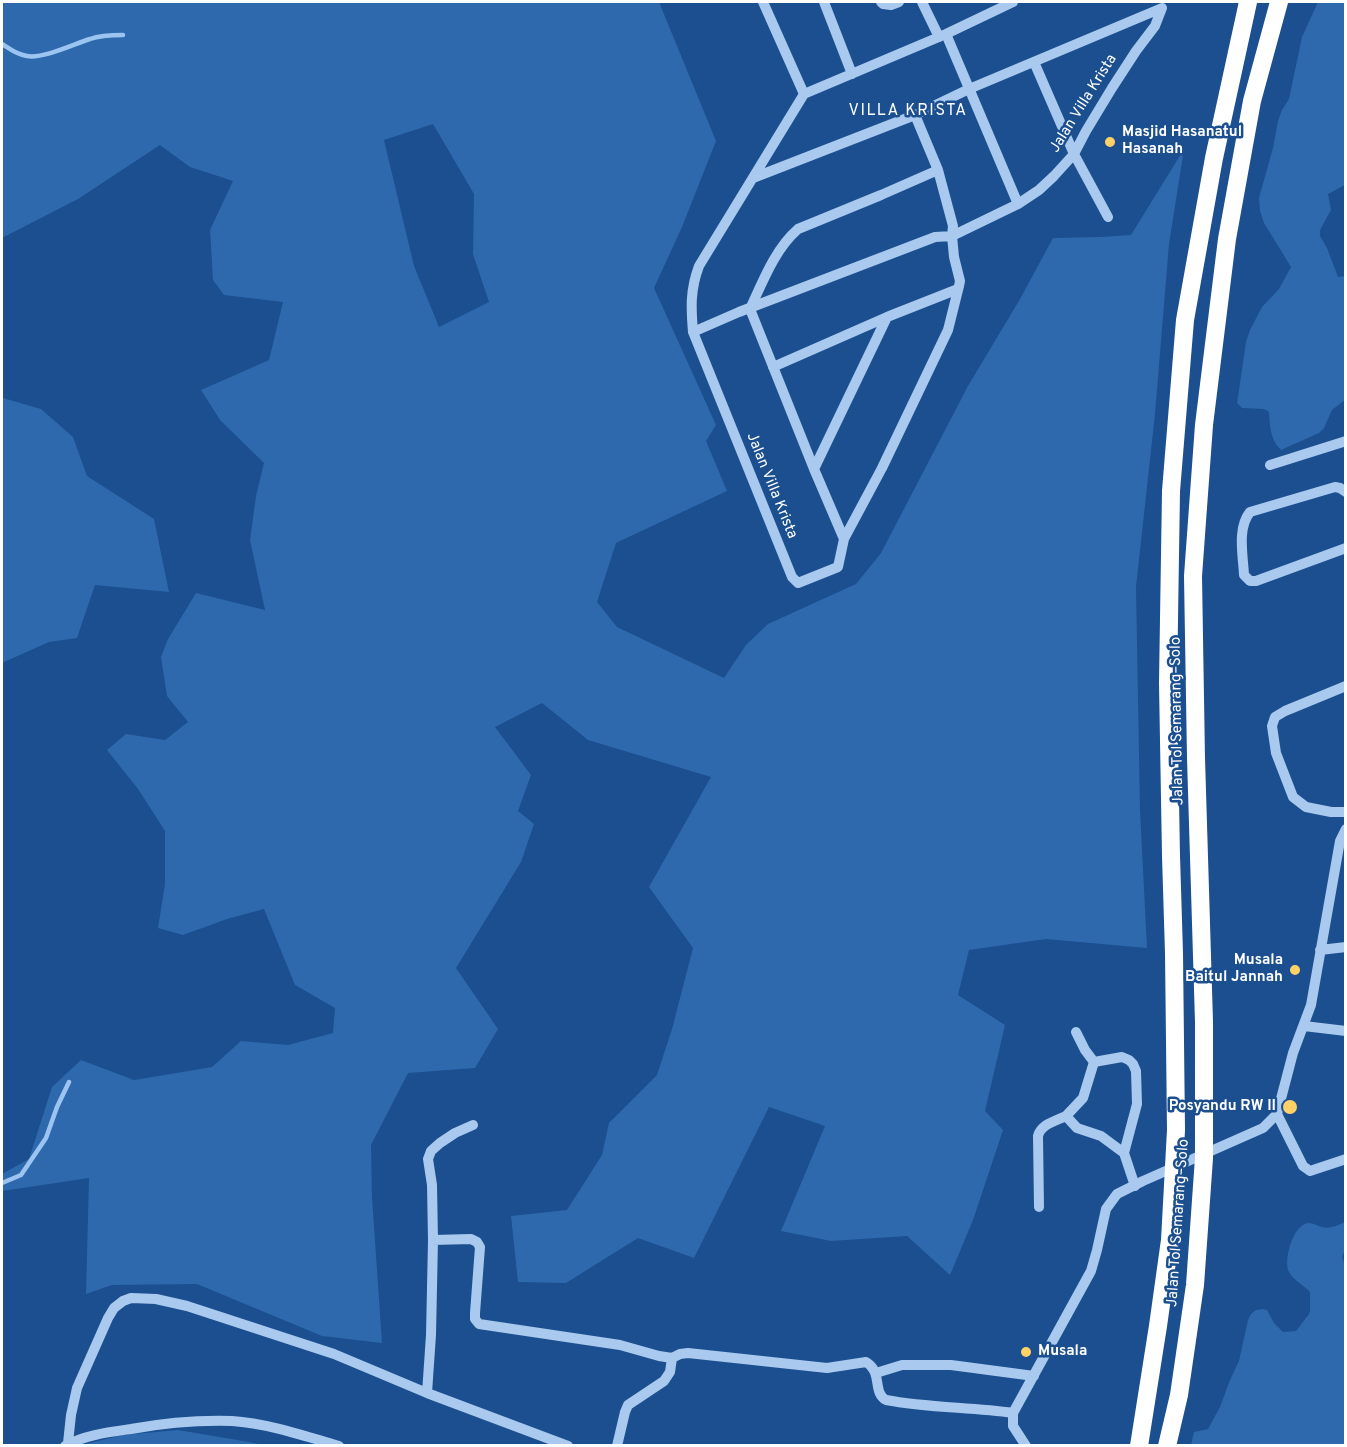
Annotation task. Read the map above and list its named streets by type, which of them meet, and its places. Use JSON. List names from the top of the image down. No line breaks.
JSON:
{"streets":{"highway":["Jalan Tol Semarang–Solo"],"street":["Jalan Villa Krista"]},"districts":["VILLA KRISTA"],"places":["Masjid Hasanatul Hasanah","Musala Baitul Jannah","Posyandu RW II","Musala"]}
